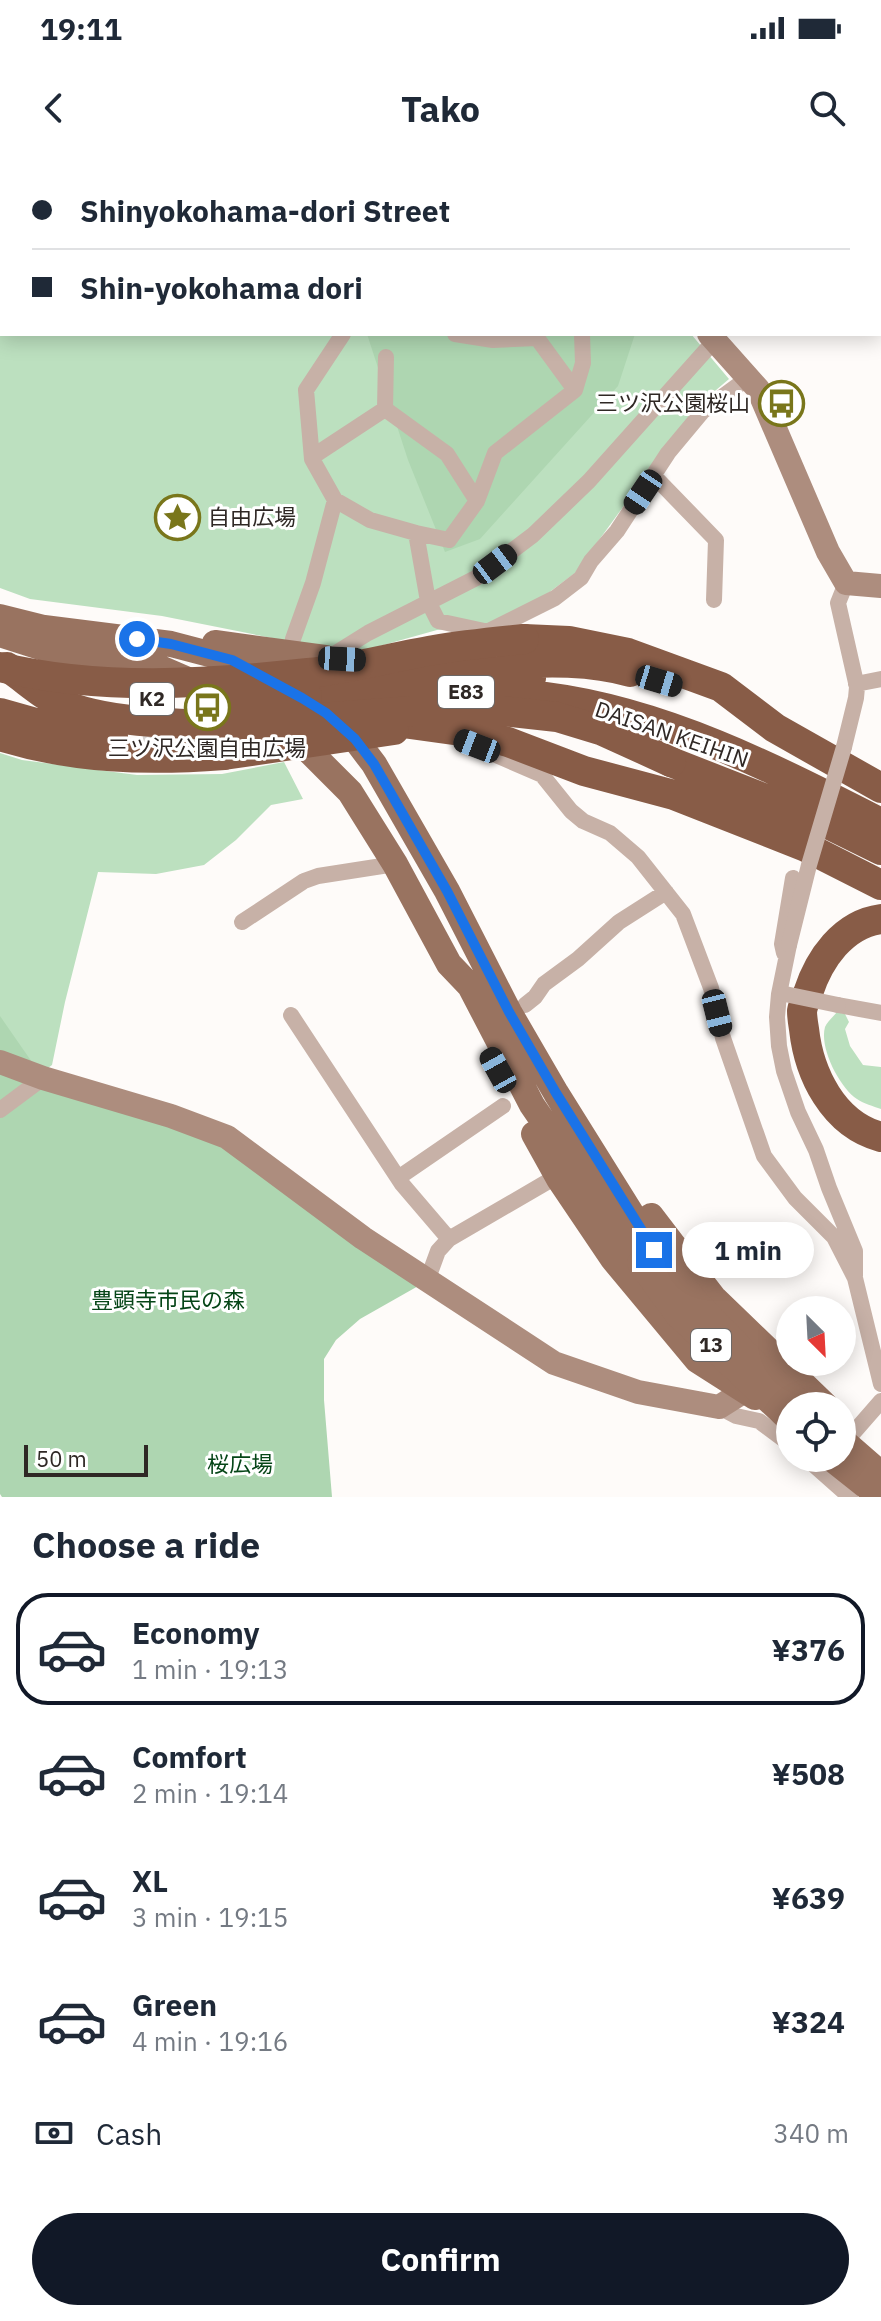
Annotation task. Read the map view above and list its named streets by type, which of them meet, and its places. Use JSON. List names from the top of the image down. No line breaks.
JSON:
{"streets":{"highway":["E83","K2","DAISAN KEIHIN"],"main road":["13"]},"crossings":[["K2","DAISAN KEIHIN"],["K2","13"],["DAISAN KEIHIN","13"]],"parks":["豊顕寺市民の森","桜広場"],"places":{"bus stop":["三ツ沢公園桜山","三ツ沢公園自由広場"],"place":["自由広場"]},"scale_bar":"50 m","north":"bottom right","page":{"status":"19:11","header":"Tako","banner":["Shinyokohama-dori Street","Shin-yokohama dori"],"bubble":"1 min","scale":"50 m","heading":"Choose a ride","list":[{"name":"Economy","note":"1 min · 19:13","value":"¥376"},{"name":"Comfort","note":"2 min · 19:14","value":"¥508"},{"name":"XL","note":"3 min · 19:15","value":"¥639"},{"name":"Green","note":"4 min · 19:16","value":"¥324"}],"pay":["Cash","340 m"],"buttons":"Confirm"}}
